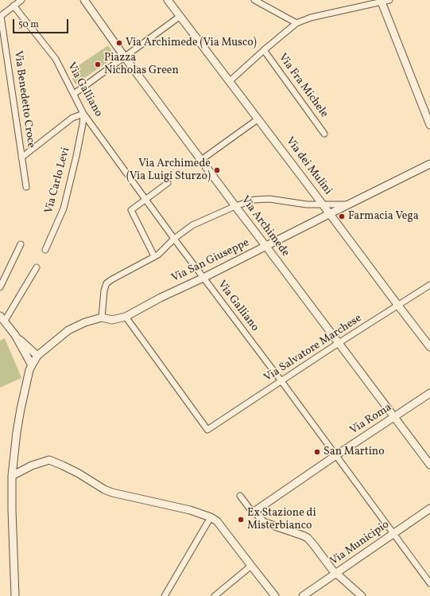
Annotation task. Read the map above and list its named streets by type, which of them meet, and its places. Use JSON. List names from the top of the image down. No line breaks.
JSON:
{"streets":{"street":["Via Fra Michele","Via Galliano","Via Benedetto Croce","Via dei Mulini","Via Carlo Levi","Via Archimede","Via San Giuseppe","Via Salvatore Marchese","Via Roma","Via Municipio"]},"crossings":[["Via Galliano","Via Carlo Levi"],["Via Galliano","Via San Giuseppe"],["Via Galliano","Via Salvatore Marchese"],["Via Galliano","Via Roma"],["Via Galliano","Via Municipio"],["Via dei Mulini","Via San Giuseppe"],["Via dei Mulini","Via Salvatore Marchese"],["Via Archimede","Via San Giuseppe"],["Via Archimede","Via Salvatore Marchese"],["Via Archimede","Via Roma"],["Via San Giuseppe","Via Salvatore Marchese"]],"places":["Via Archimede (Via Musco)","Piazza Nicholas Green","Via Archimede (Via Luigi Sturzo)","Farmacia Vega","San Martino","Ex Stazione di Misterbianco"],"scale_bar":"50 m"}
